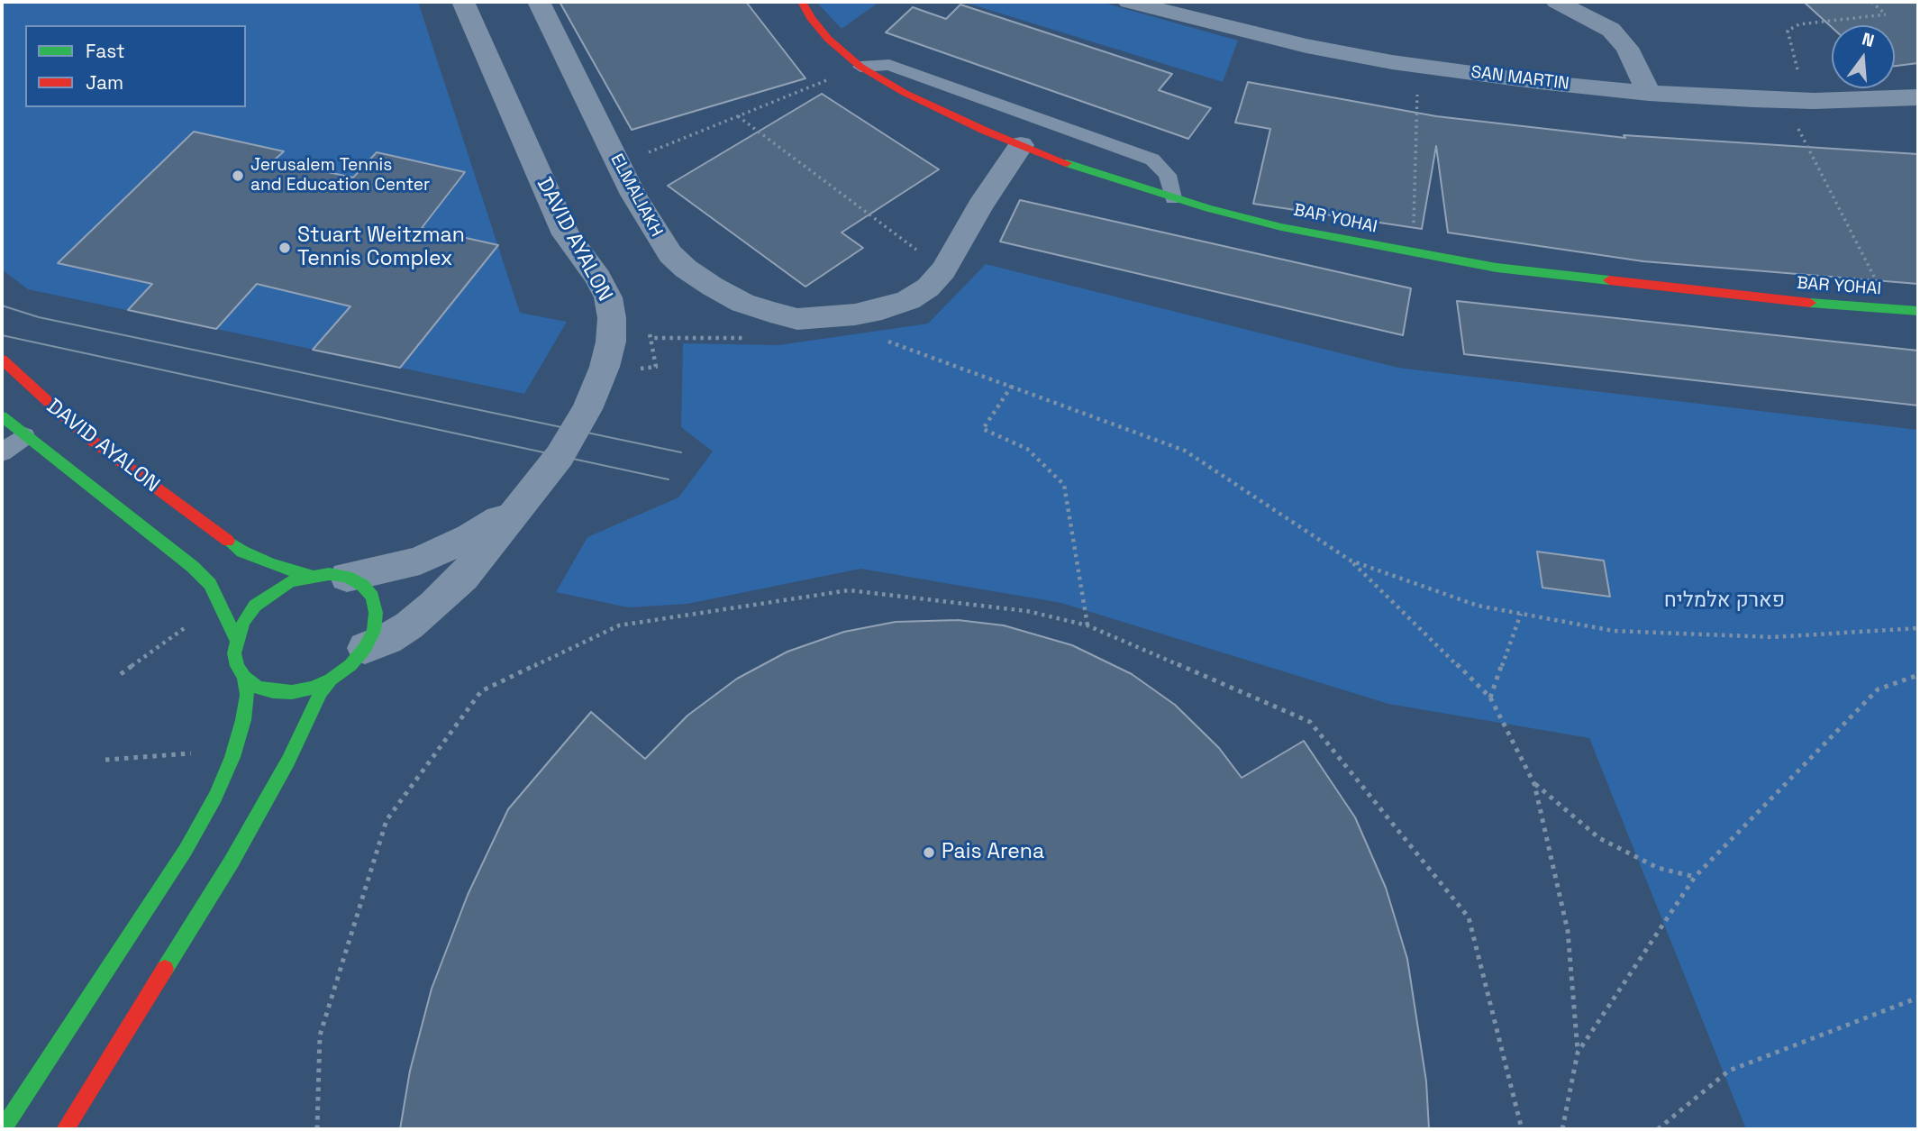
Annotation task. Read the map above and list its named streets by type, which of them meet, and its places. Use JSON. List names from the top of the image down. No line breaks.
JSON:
{"streets":{"street":["SAN MARTIN","ELMALIAKH","BAR YOHAI","DAVID AYALON"]},"crossings":[["ELMALIAKH","BAR YOHAI"]],"parks":["פארק אלמליח"],"places":["Jerusalem Tennis and Education Center","Stuart Weitzman Tennis Complex","Pais Arena"],"legend":["Fast","Jam"],"north":"top"}
